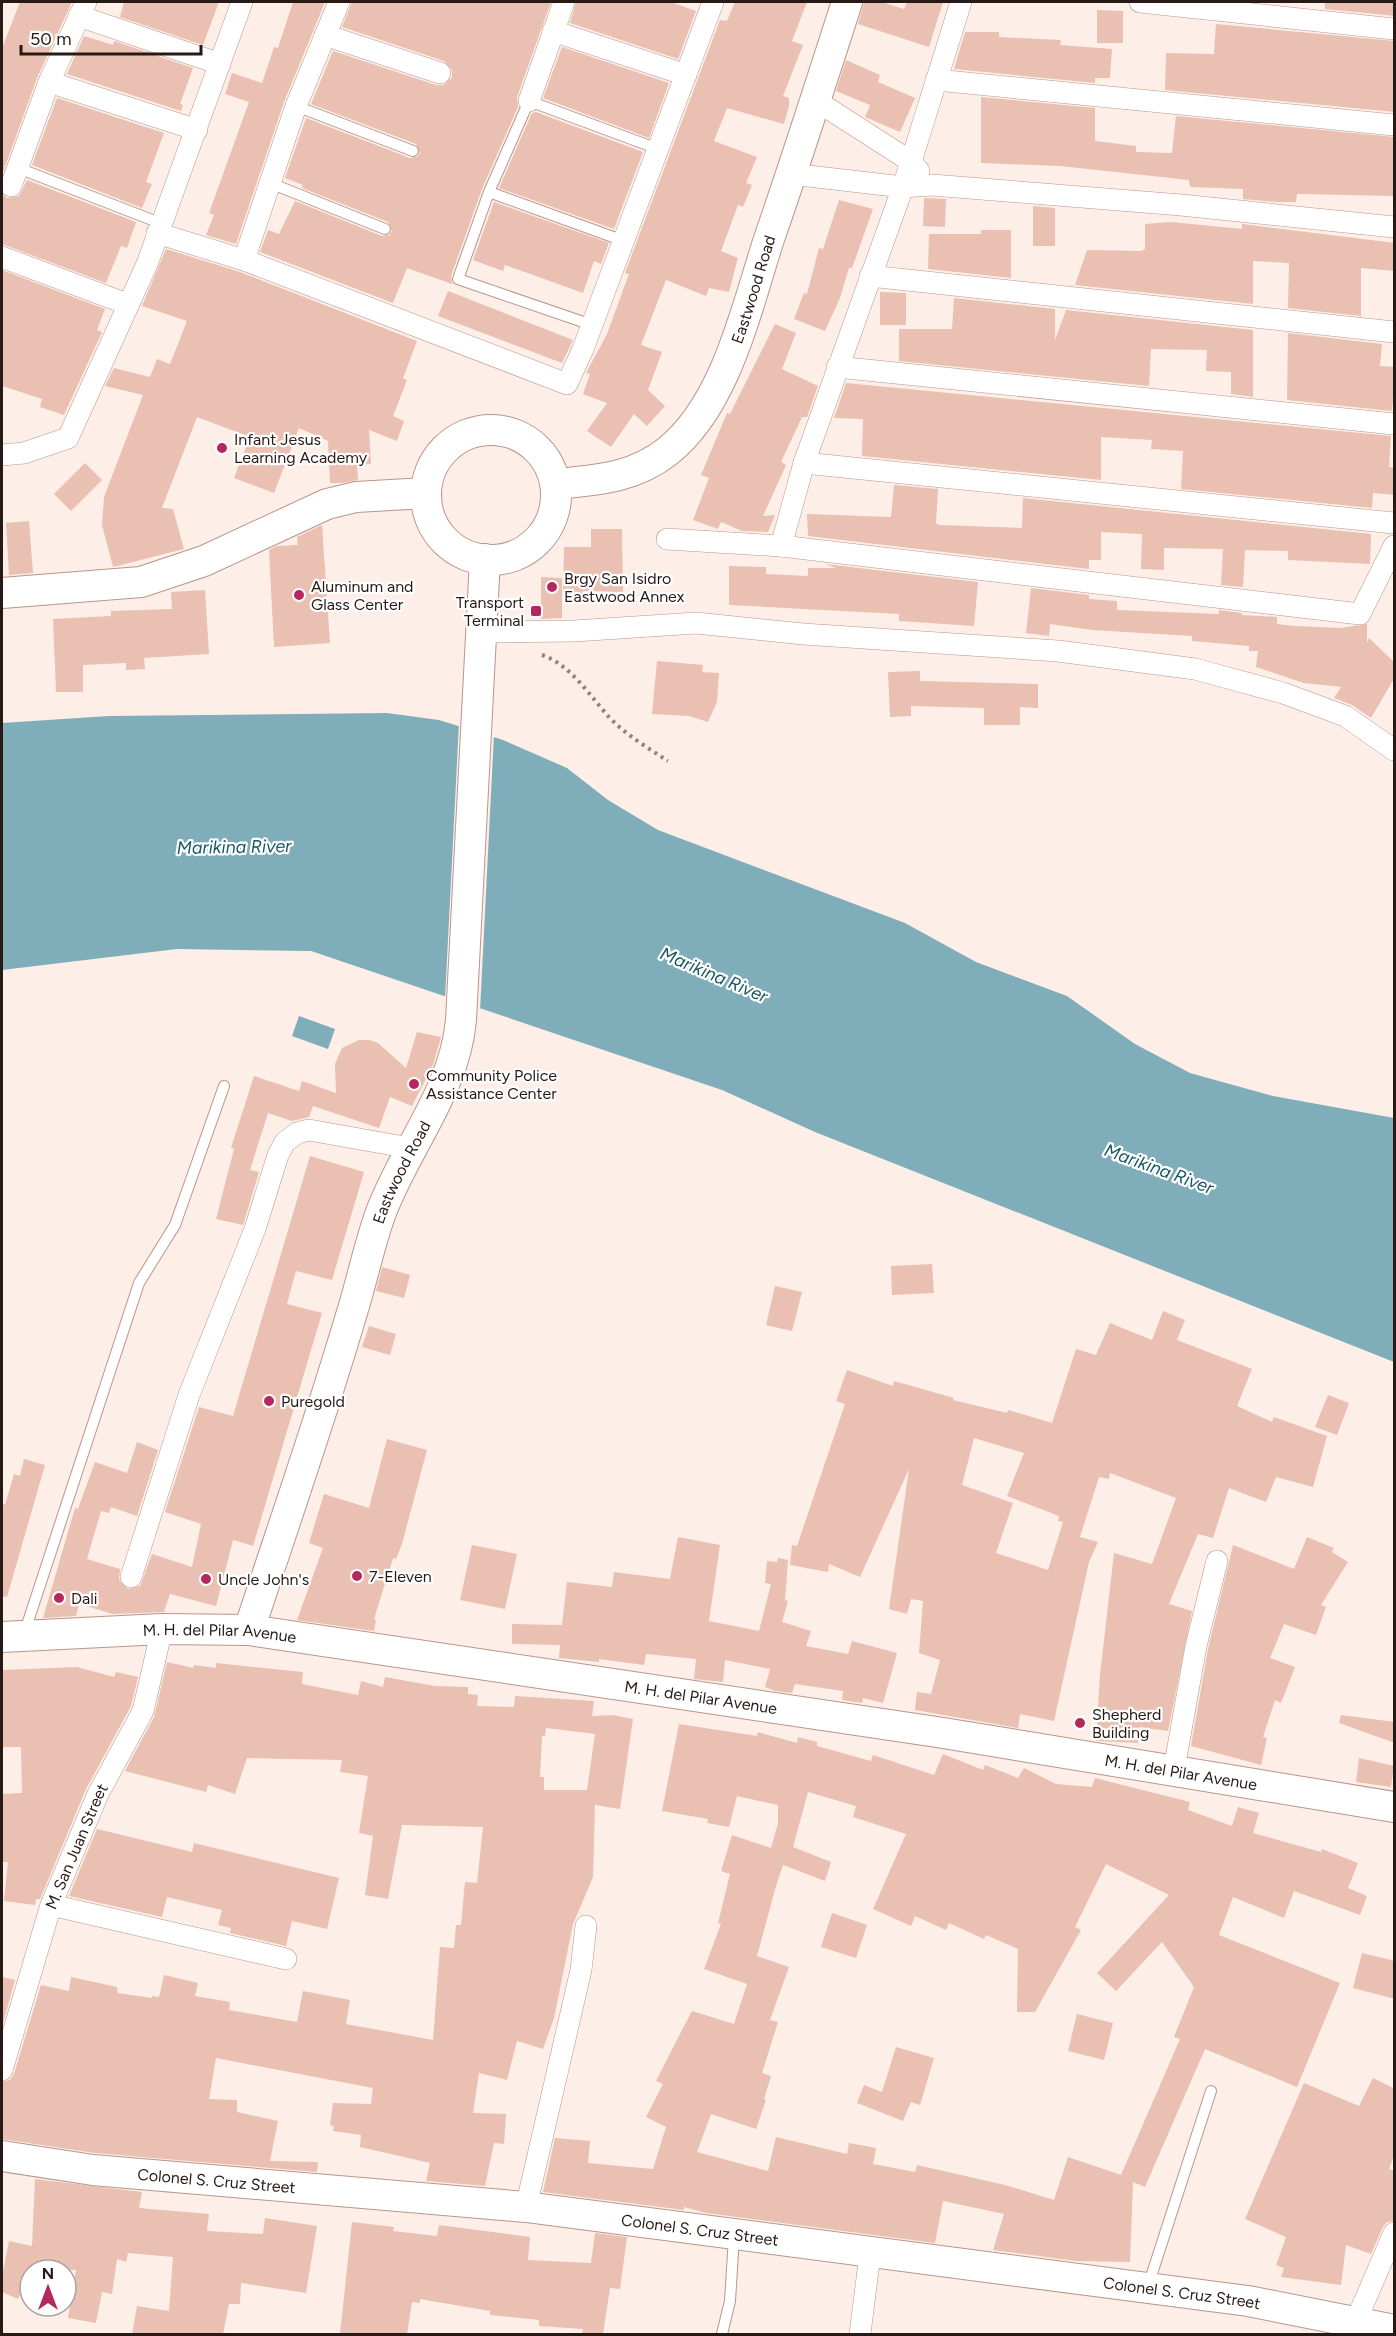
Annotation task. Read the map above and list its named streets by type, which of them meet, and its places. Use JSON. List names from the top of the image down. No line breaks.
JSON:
{"streets":{"street":["Eastwood Road","M. H. del Pilar Avenue","M. San Juan Street","Colonel S. Cruz Street"]},"crossings":[["Eastwood Road","M. H. del Pilar Avenue"],["M. H. del Pilar Avenue","M. San Juan Street"]],"water":["Marikina River"],"places":{"other":["Infant Jesus Learning Academy","Brgy San Isidro Eastwood Annex","Aluminum and Glass Center","Community Police Assistance Center","Puregold","7-Eleven","Uncle John's","Dali","Shepherd Building"],"transit":["Transport Terminal"]},"scale_bar":"50 m","north":"top"}
